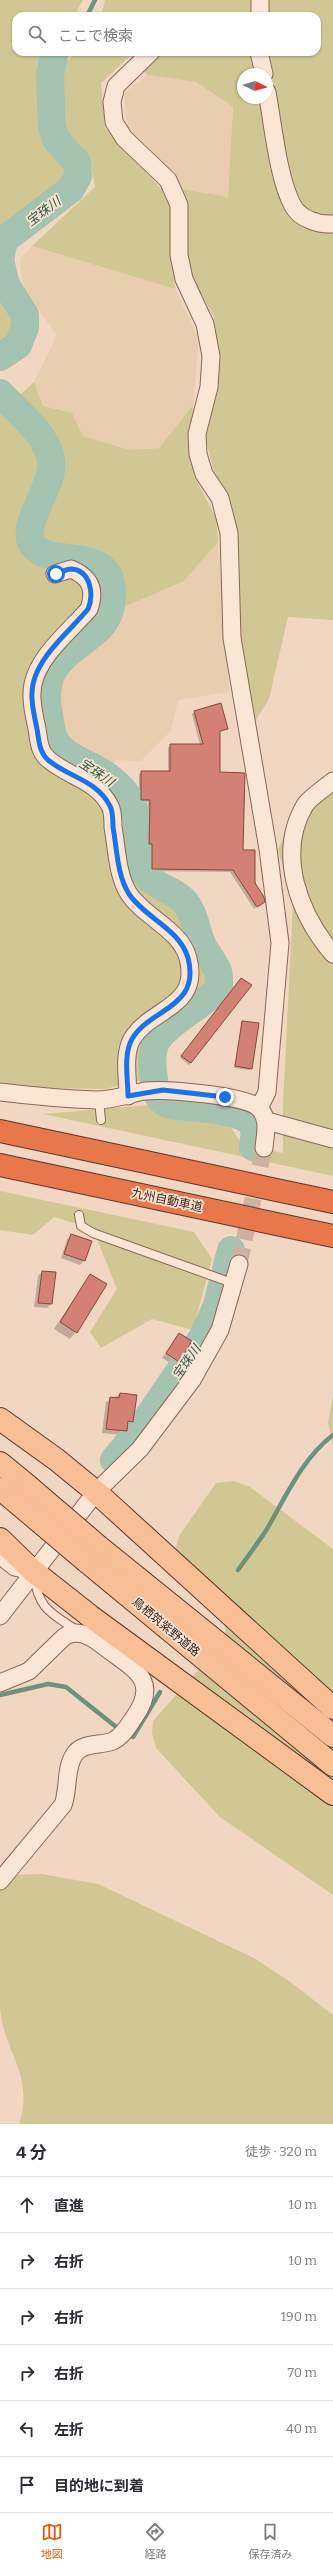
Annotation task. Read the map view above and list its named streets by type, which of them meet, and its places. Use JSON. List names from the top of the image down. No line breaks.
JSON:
{"streets":{"highway":["九州自動車道"],"main road":["鳥栖筑紫野道路"]},"water":["宝珠川"],"north":"right","page":{"search":"ここで検索","heading":["4 分","徒歩 · 320 m"],"list":[["直進","10 m"],["右折","10 m"],["右折","190 m"],["右折","70 m"],["左折","40 m"],"目的地に到着"],"nav":["地図","経路","保存済み"]}}
